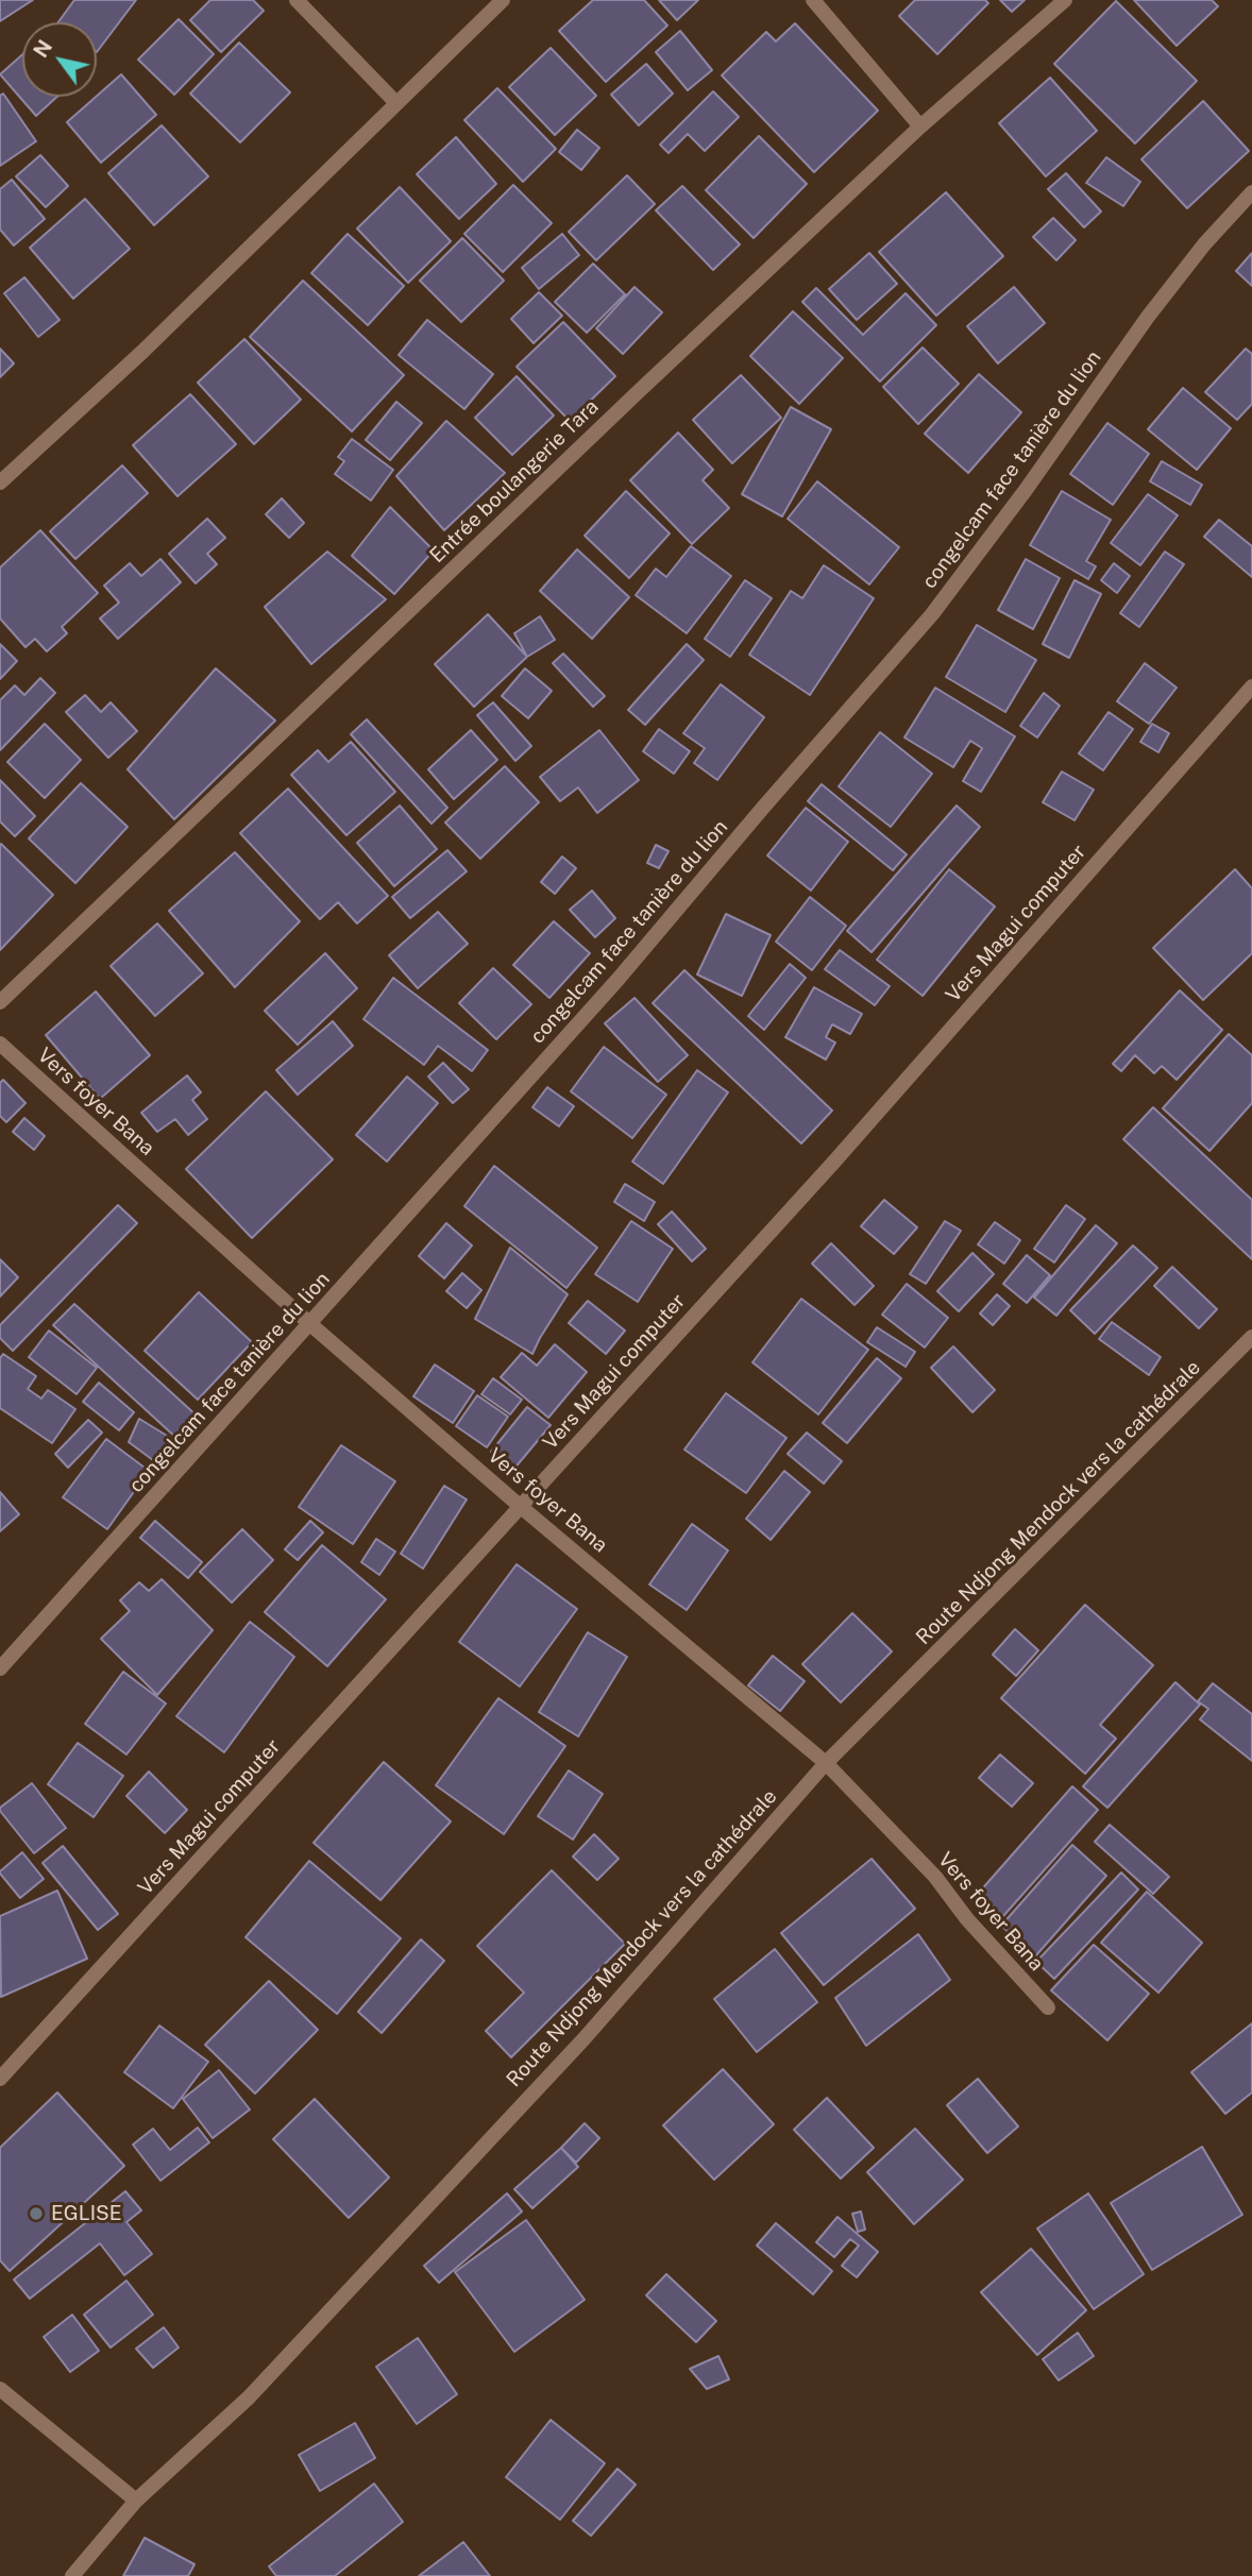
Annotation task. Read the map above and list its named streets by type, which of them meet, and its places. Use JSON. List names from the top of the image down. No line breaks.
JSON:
{"streets":{"street":["congelcam face tanière du lion","Entrée boulangerie Tara","Vers Magui computer","Vers foyer Bana","Route Ndjong Mendock vers la cathédrale"]},"crossings":[["congelcam face tanière du lion","Vers foyer Bana"],["Vers Magui computer","Vers foyer Bana"],["Vers foyer Bana","Route Ndjong Mendock vers la cathédrale"]],"places":["EGLISE"],"north":"top left"}
